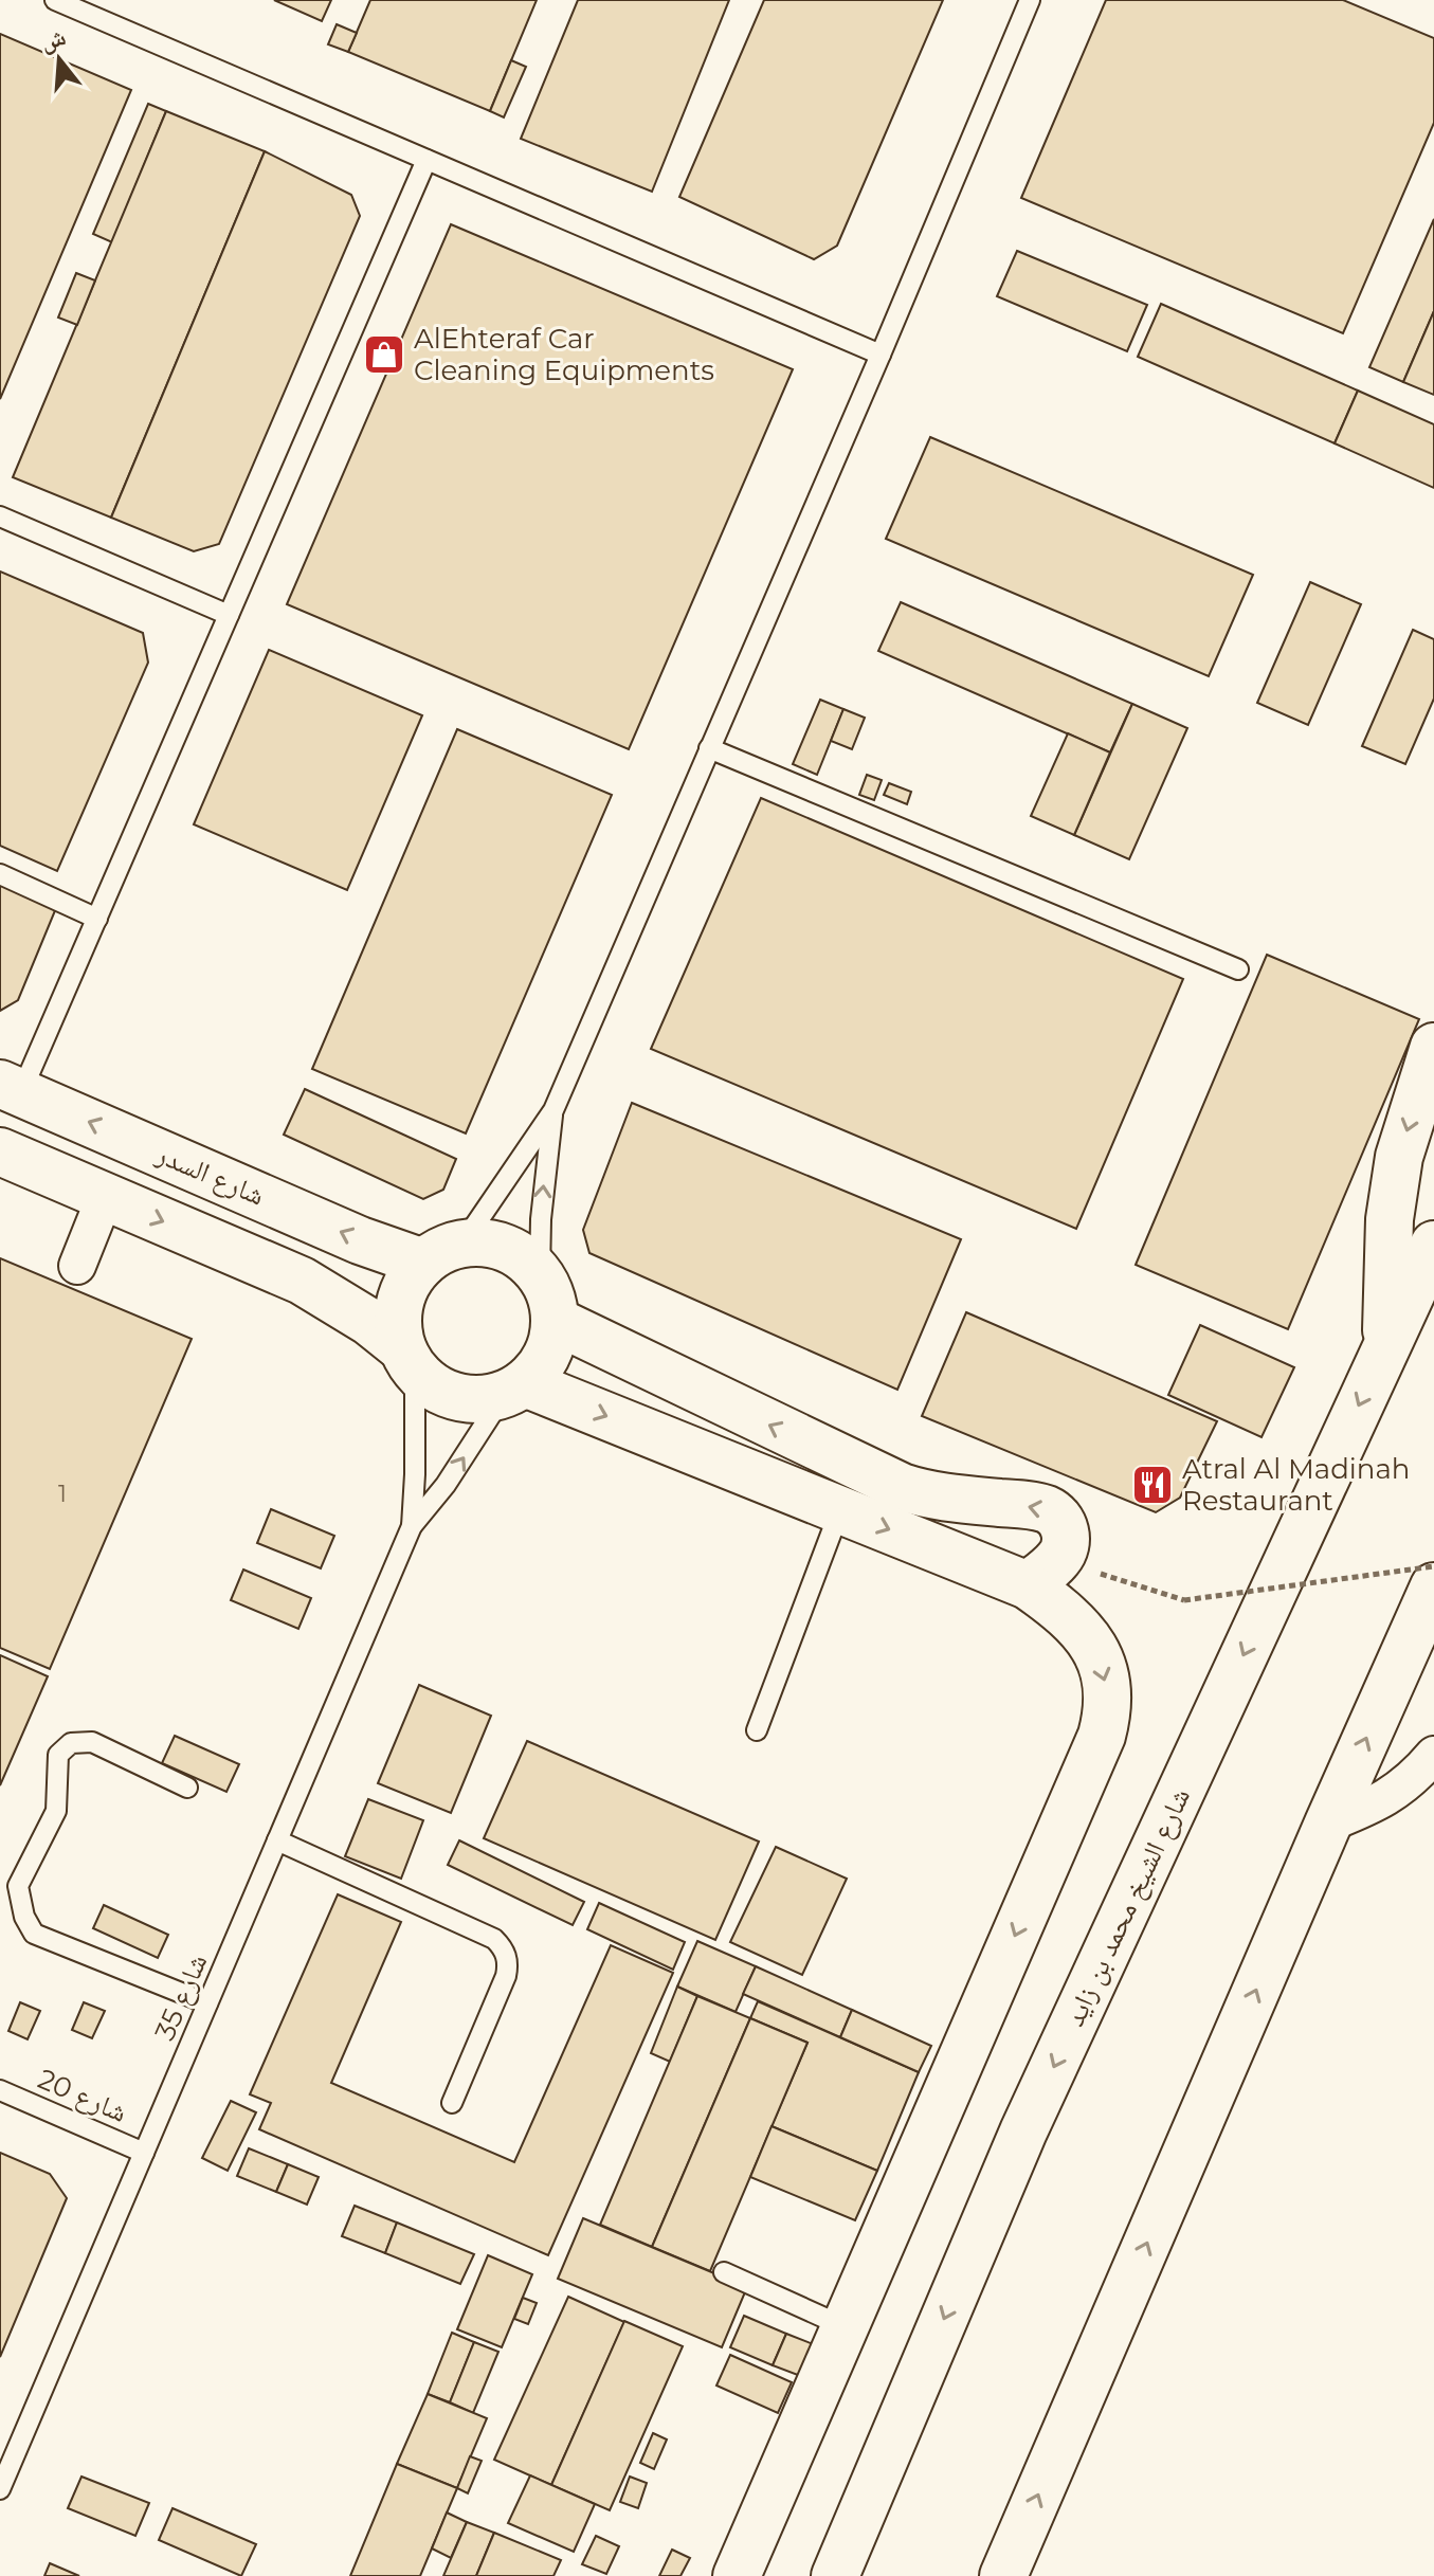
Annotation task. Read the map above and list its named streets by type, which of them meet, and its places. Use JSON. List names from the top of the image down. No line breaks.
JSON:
{"streets":{"main road":["شارع السدر","شارع الشيخ محمد بن زايد"],"lane":["شارع 35","شارع 20"]},"crossings":[["شارع السدر","شارع 35"],["شارع 35","شارع 20"]],"places":{"shop":["AlEhteraf Car Cleaning Equipments"],"restaurant":["Atral Al Madinah Restaurant"]},"house_numbers":["1"],"north":"top"}
